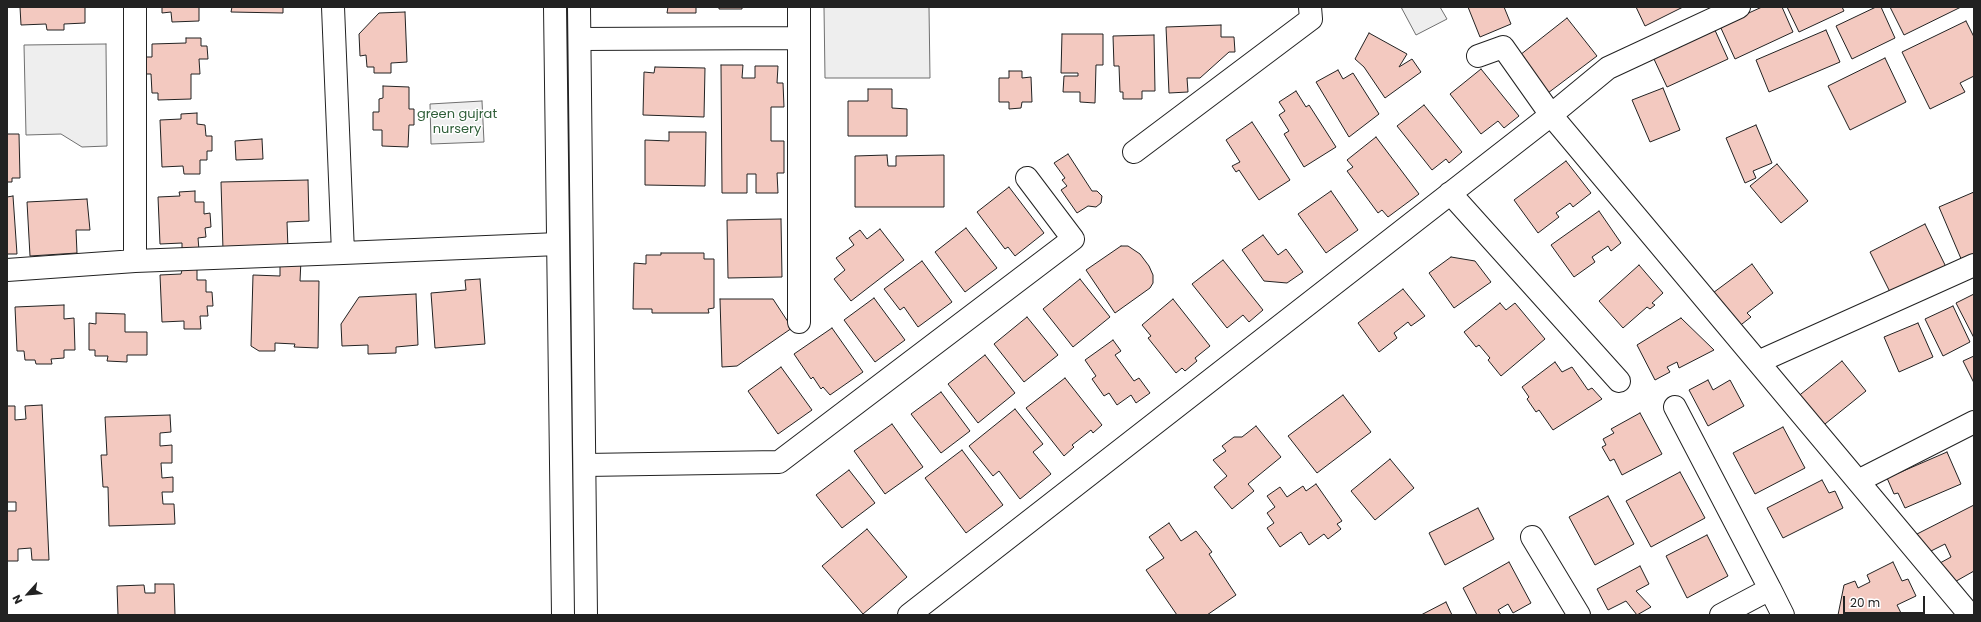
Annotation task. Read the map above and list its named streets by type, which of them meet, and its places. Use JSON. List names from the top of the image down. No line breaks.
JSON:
{"parks":["green gujrat nursery"],"scale_bar":"20 m","north":"bottom left"}
